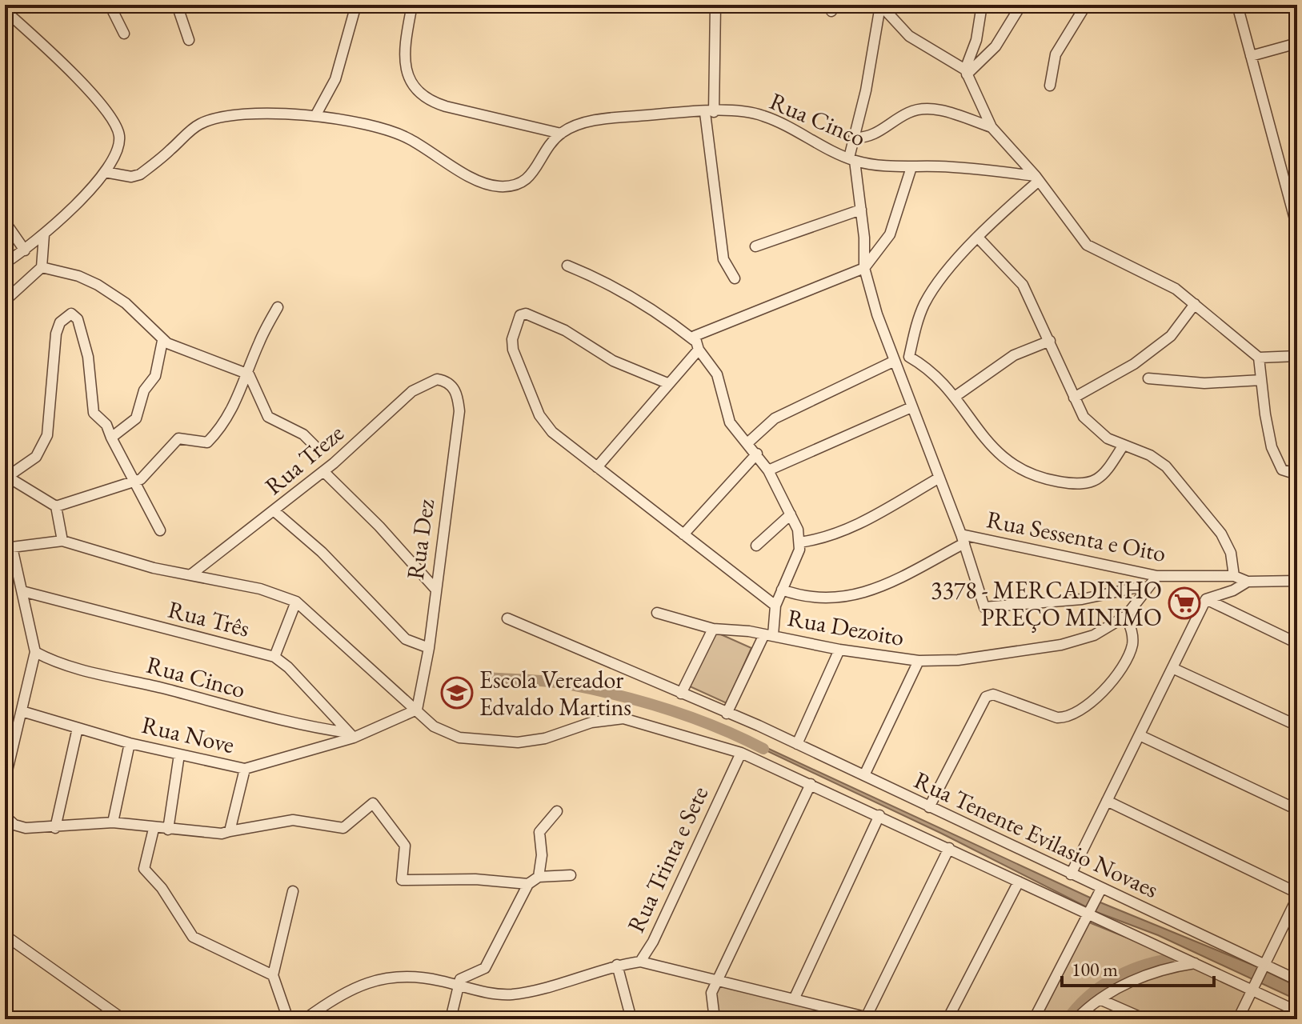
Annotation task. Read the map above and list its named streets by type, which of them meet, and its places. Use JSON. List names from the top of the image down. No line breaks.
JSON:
{"streets":{"street":["Rua Cinco","Rua Treze","Rua Sessenta e Oito","Rua Dez","Rua Três","Rua Dezoito","Rua Nove","Rua Tenente Evilasio Novaes","Rua Trinta e Sete"]},"crossings":[["Rua Cinco","Rua Três"],["Rua Cinco","Rua Nove"],["Rua Treze","Rua Dez"],["Rua Sessenta e Oito","Rua Dezoito"],["Rua Dez","Rua Nove"],["Rua Três","Rua Nove"]],"places":{"supermarket":["3378 - MERCADINHO PREÇO MINIMO"],"school or university":["Escola Vereador Edvaldo Martins"]},"scale_bar":"100 m"}
